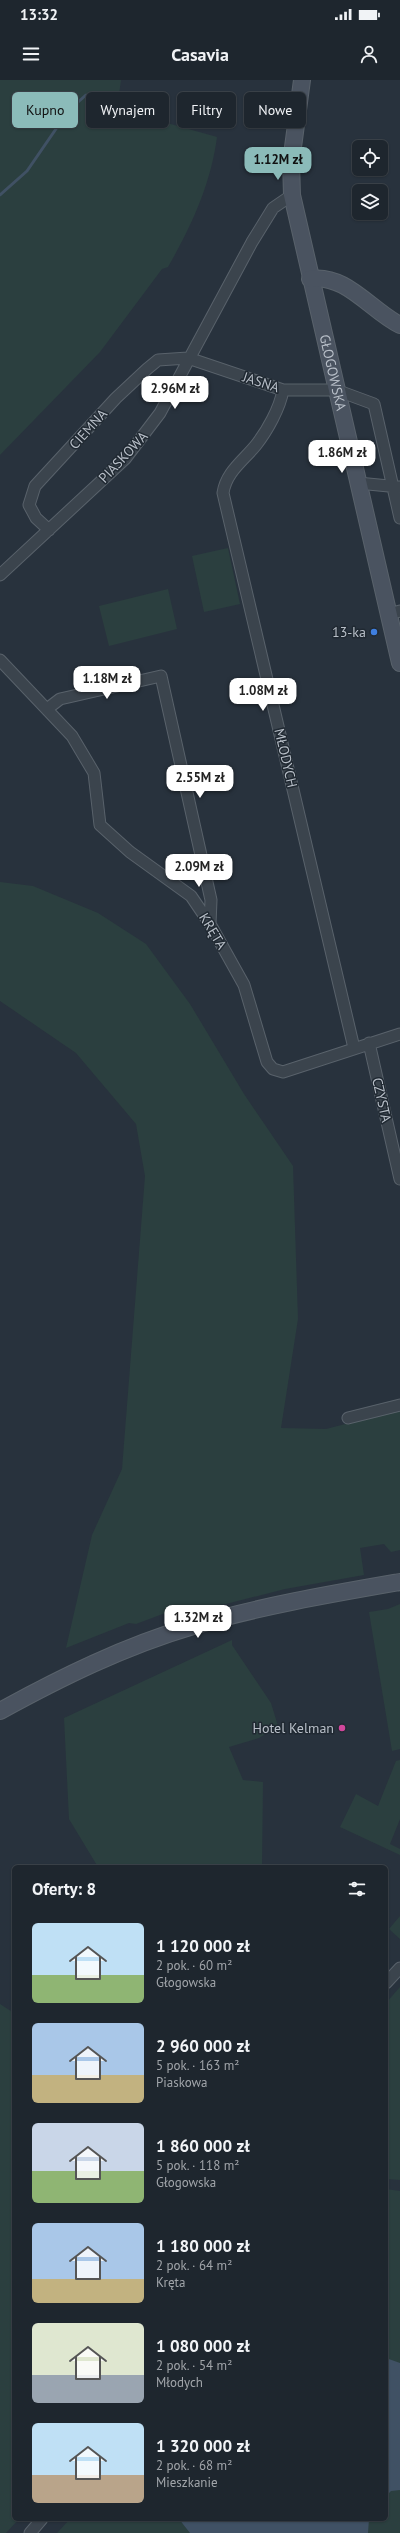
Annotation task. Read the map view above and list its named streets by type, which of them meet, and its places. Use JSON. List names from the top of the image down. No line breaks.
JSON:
{"streets":{"street":["GŁOGOWSKA","JASNA","CIEMNA","PIASKOWA","MŁODYCH","KRĘTA","CZYSTA"]},"crossings":[["GŁOGOWSKA","JASNA"],["GŁOGOWSKA","PIASKOWA"],["JASNA","CIEMNA"],["JASNA","PIASKOWA"],["JASNA","MŁODYCH"],["CIEMNA","PIASKOWA"],["MŁODYCH","KRĘTA"],["KRĘTA","CZYSTA"]],"places":["13-ka","Hotel Kelman"],"page":{"status":"13:32","header":"Casavia","chip":["Kupno","Wynajem","Filtry","Nowe"],"price":["1.12M zł","2.96M zł","1.86M zł","1.18M zł","1.08M zł","2.55M zł","2.09M zł","1.32M zł"],"heading":"Oferty: 8","list":[{"name":"1 120 000 zł","note":"2 pok. · 60 m² · Głogowska"},{"name":"2 960 000 zł","note":"5 pok. · 163 m² · Piaskowa"},{"name":"1 860 000 zł","note":"5 pok. · 118 m² · Głogowska"},{"name":"1 180 000 zł","note":"2 pok. · 64 m² · Kręta"},{"name":"1 080 000 zł","note":"2 pok. · 54 m² · Młodych"},{"name":"1 320 000 zł","note":"2 pok. · 68 m² · Mieszkanie"}]}}
